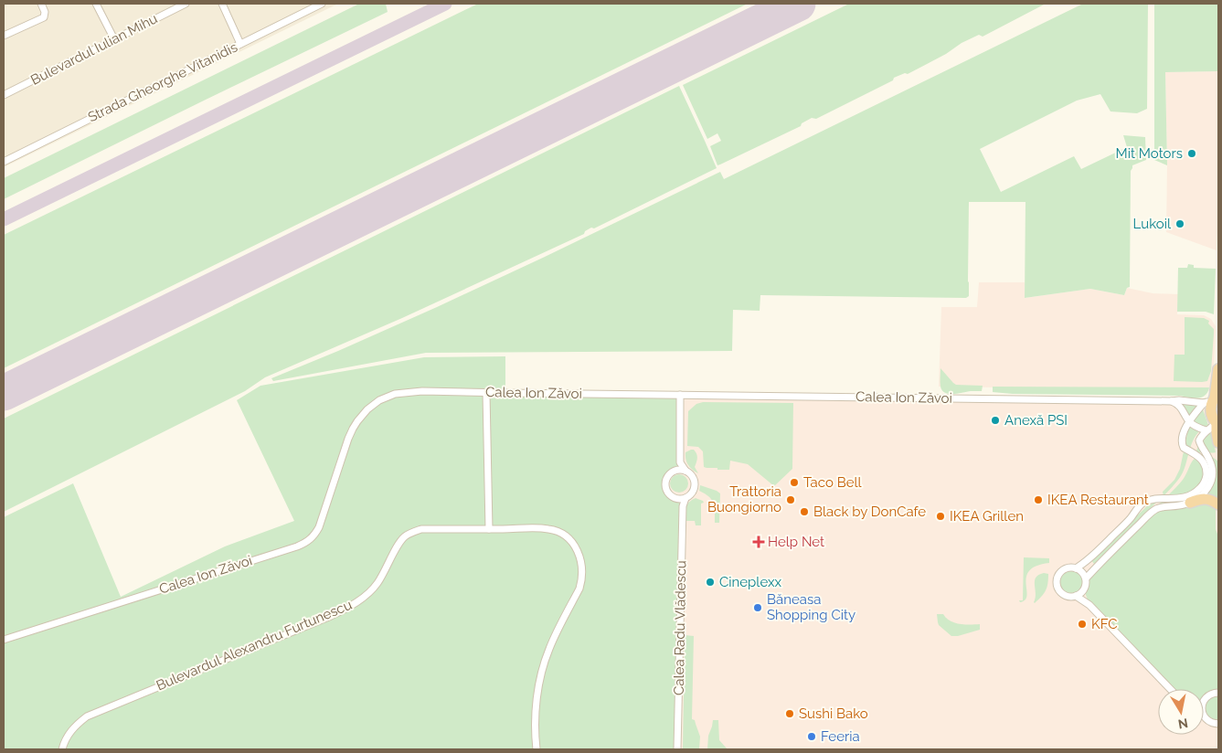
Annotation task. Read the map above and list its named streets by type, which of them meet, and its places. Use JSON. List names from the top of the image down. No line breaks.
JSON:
{"streets":{"street":["Bulevardul Iulian Mihu","Strada Gheorghe Vitanidis","Calea Ion Zăvoi","Calea Radu Vlădescu","Bulevardul Alexandru Furtunescu"]},"places":{"other":["Mit Motors","Lukoil","Anexă PSI","Taco Bell","Trattoria Buongiorno","IKEA Restaurant","Black by DonCafe","IKEA Grillen","Cineplexx","Băneasa Shopping City","KFC","Sushi Bako","Feeria"],"health":["Help Net"]},"north":"bottom"}
